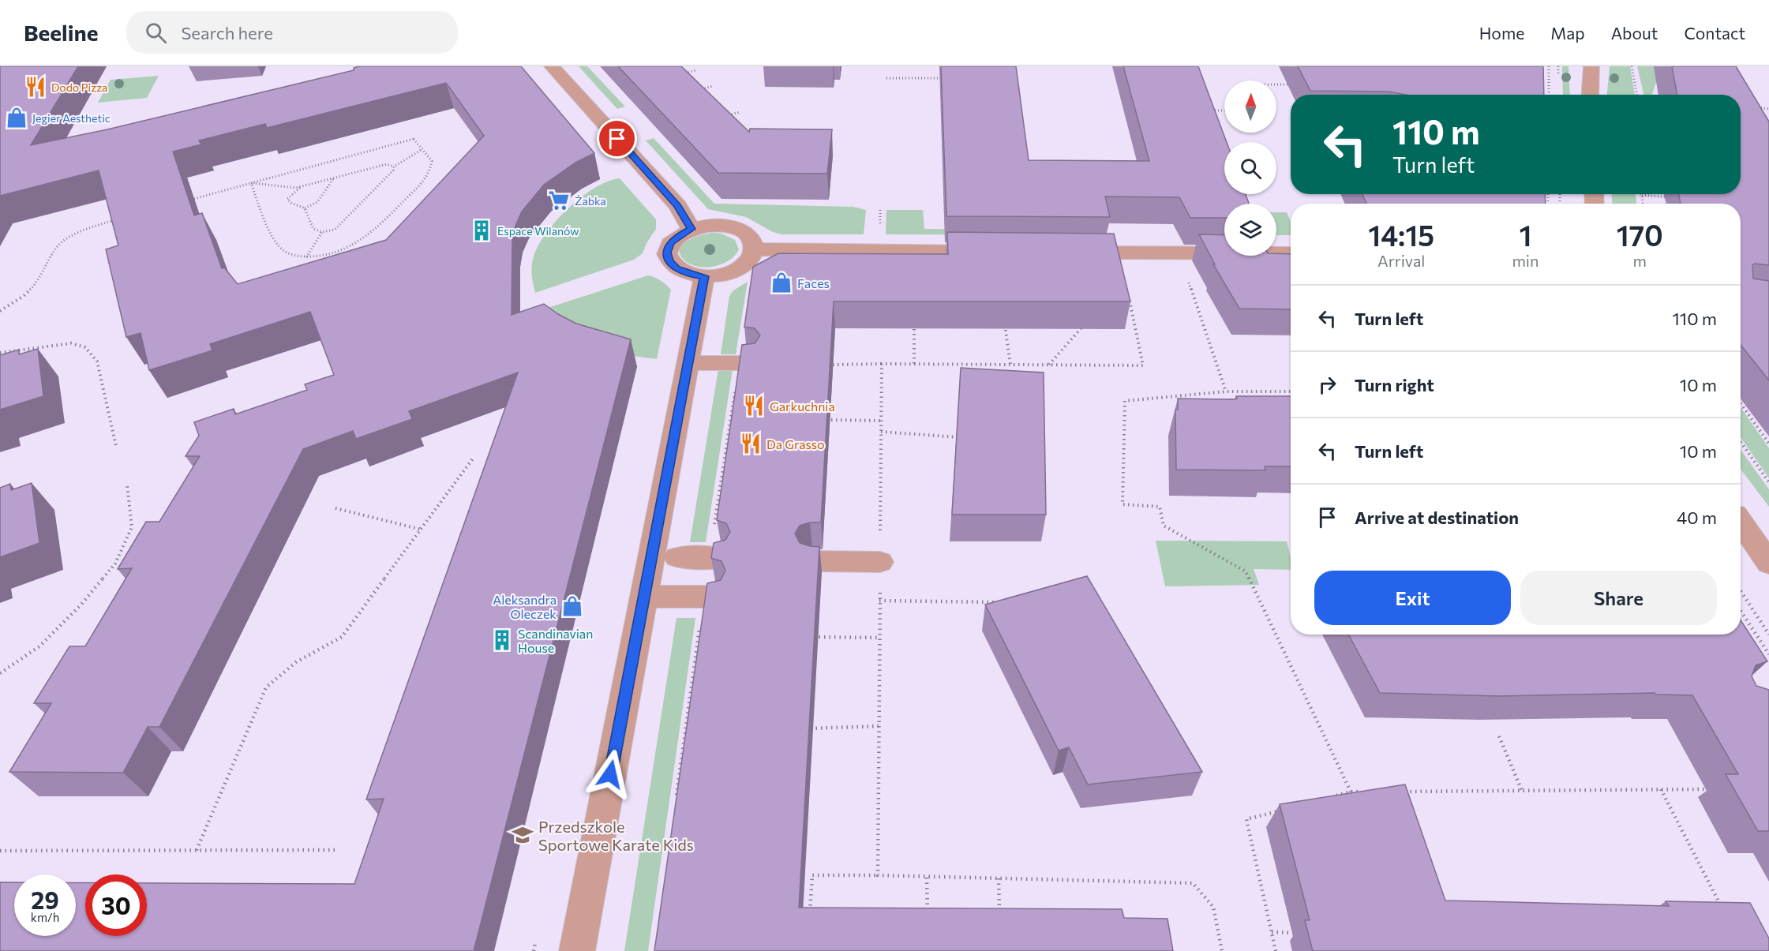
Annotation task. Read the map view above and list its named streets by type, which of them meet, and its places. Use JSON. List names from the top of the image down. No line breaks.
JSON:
{"places":{"restaurant":["Dodo Pizza","Garkuchnia","Da Grasso"],"shop":["Jegier Aesthetic","Faces","Aleksandra Oleczek"],"supermarket":["Żabka"],"building":["Espace Wilanów","Scandinavian House"],"school or university":["Przedszkole Sportowe Karate Kids"]},"north":"top","page":{"header":"Beeline","search":"Search here","nav":["Home","Map","About","Contact"],"turn":["110 m","Turn left"],"eta":["14:15","Arrival","1","min","170","m"],"list":[{"name":"Turn left","value":"110 m"},{"name":"Turn right","value":"10 m"},{"name":"Turn left","value":"10 m"},{"name":"Arrive at destination","value":"40 m"}],"buttons":["Exit","Share"],"speed":"29 km/h","limit":"30"}}
